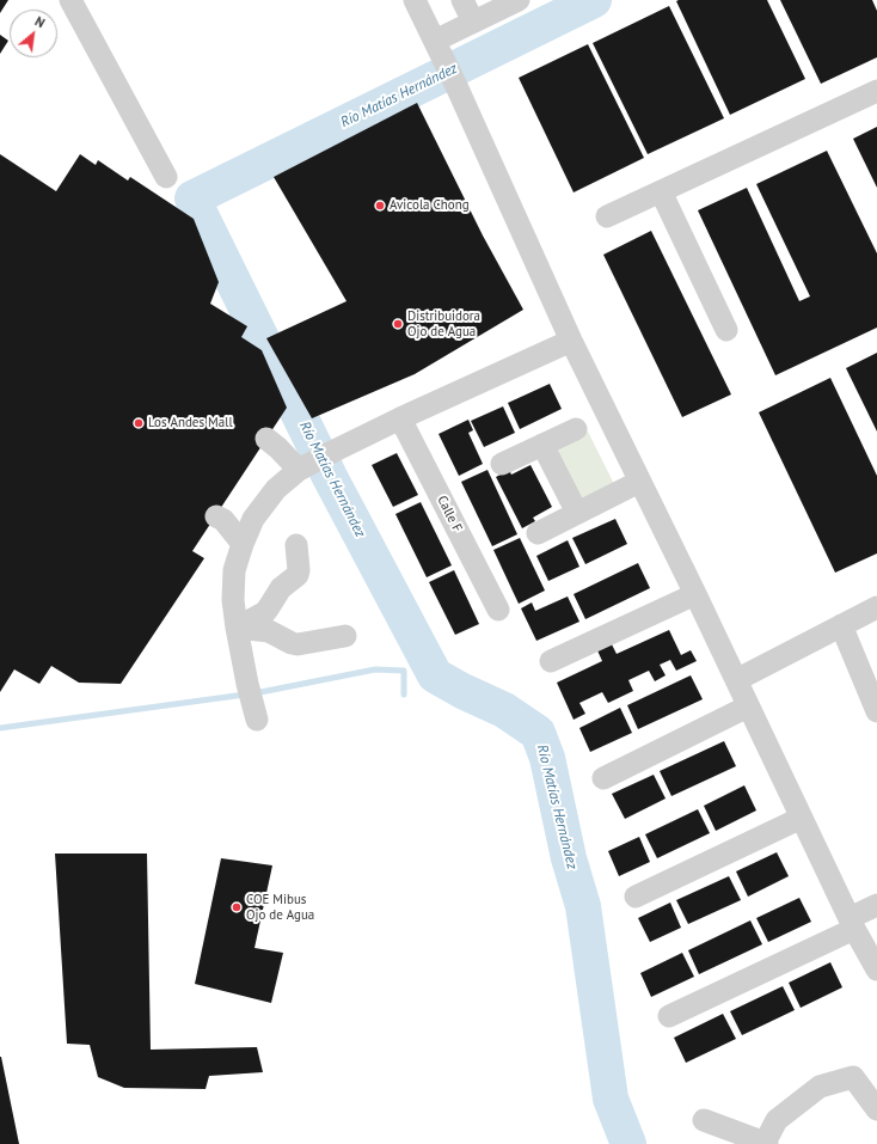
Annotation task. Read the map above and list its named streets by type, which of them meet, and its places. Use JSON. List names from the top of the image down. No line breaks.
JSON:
{"streets":{"street":["Calle F"]},"water":["Río Matías Hernández"],"places":["Avicola Chong","Distribuidora Ojo de Agua","Los Andes Mall","COE Mibus Ojo de Agua"],"north":"top right"}
